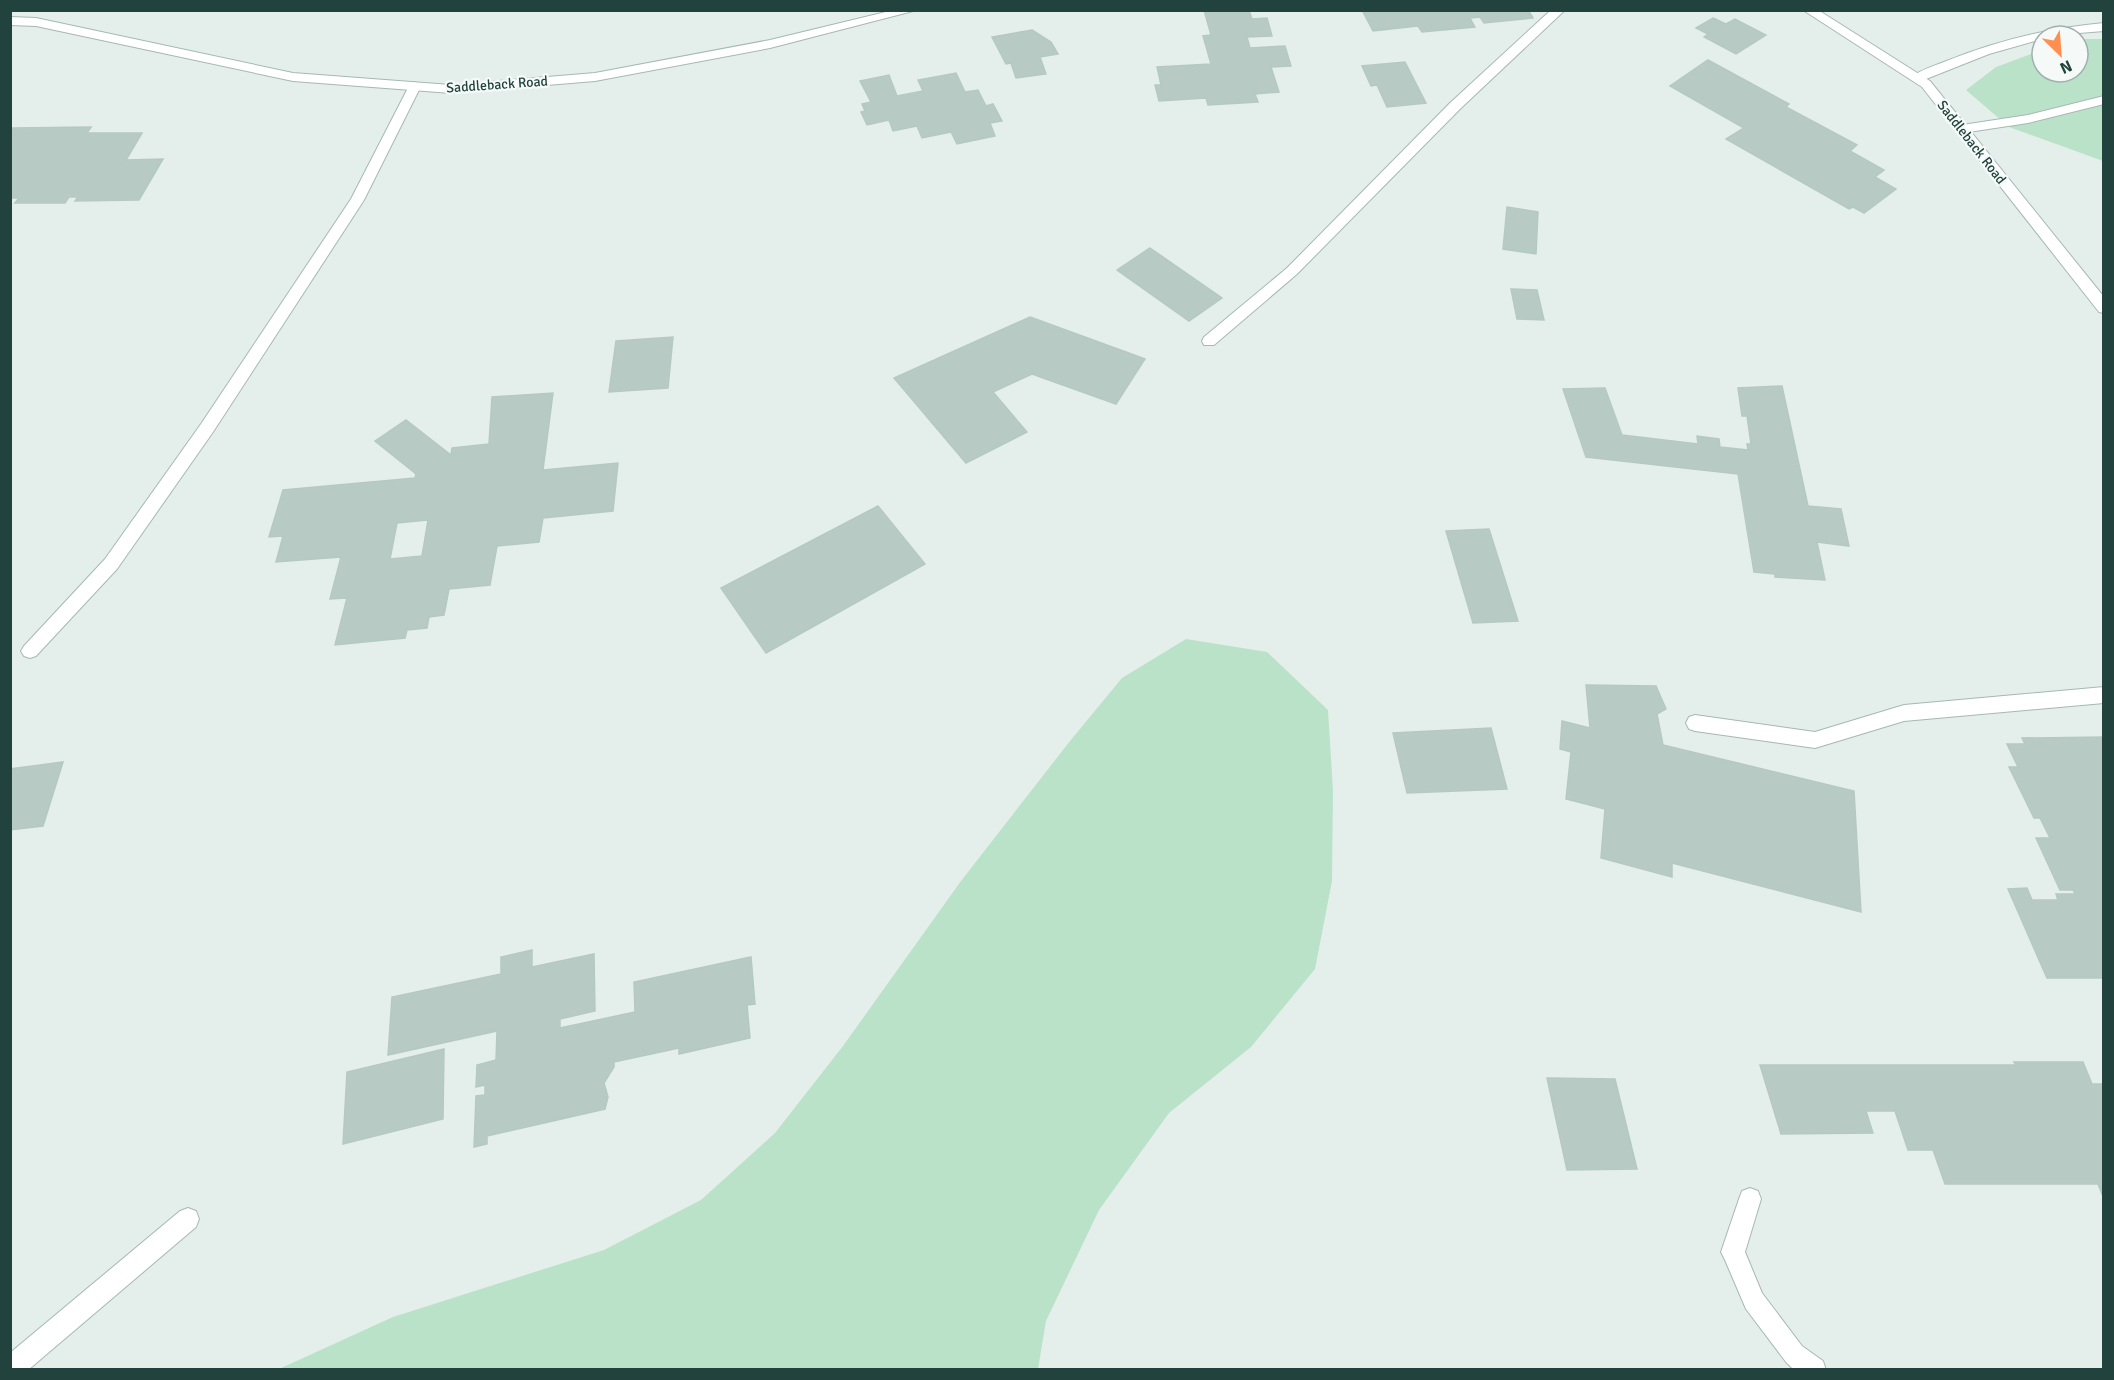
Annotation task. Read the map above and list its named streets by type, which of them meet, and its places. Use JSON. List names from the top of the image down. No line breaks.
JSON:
{"streets":{"street":["Saddleback Road"]},"north":"bottom right"}
